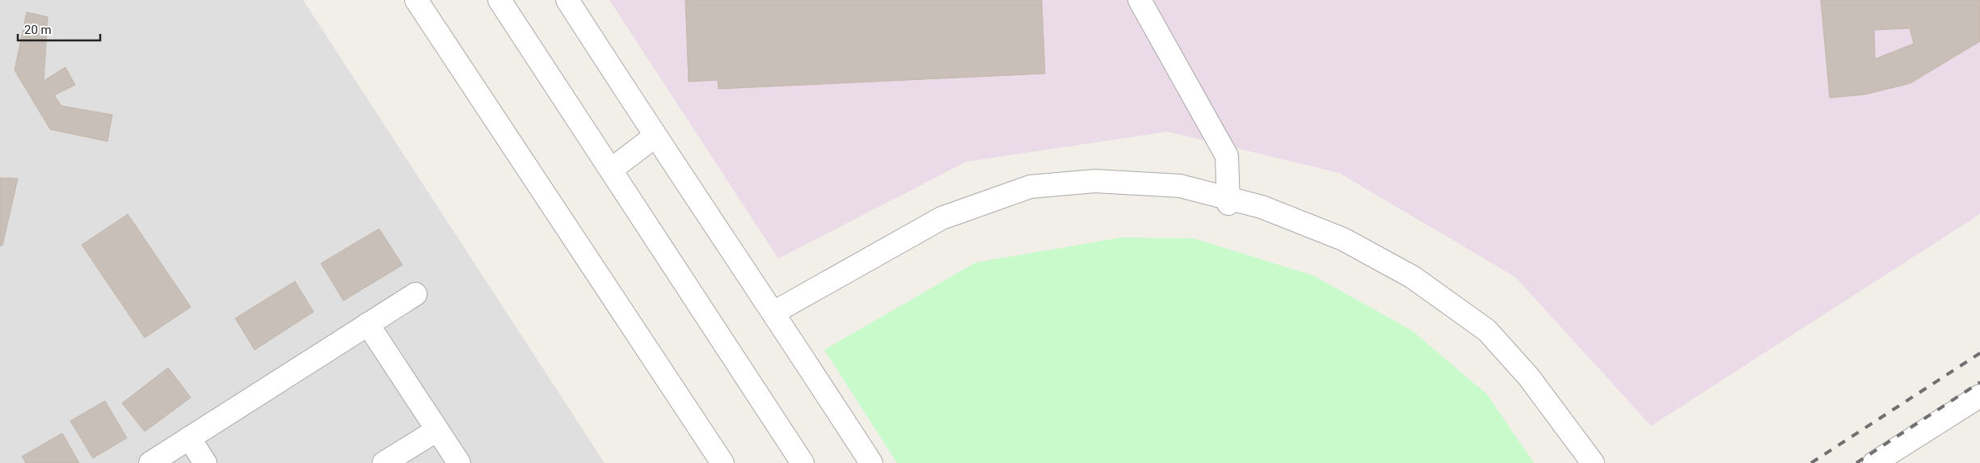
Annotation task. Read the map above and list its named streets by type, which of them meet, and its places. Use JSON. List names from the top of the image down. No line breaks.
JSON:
{"scale_bar":"20 m"}
